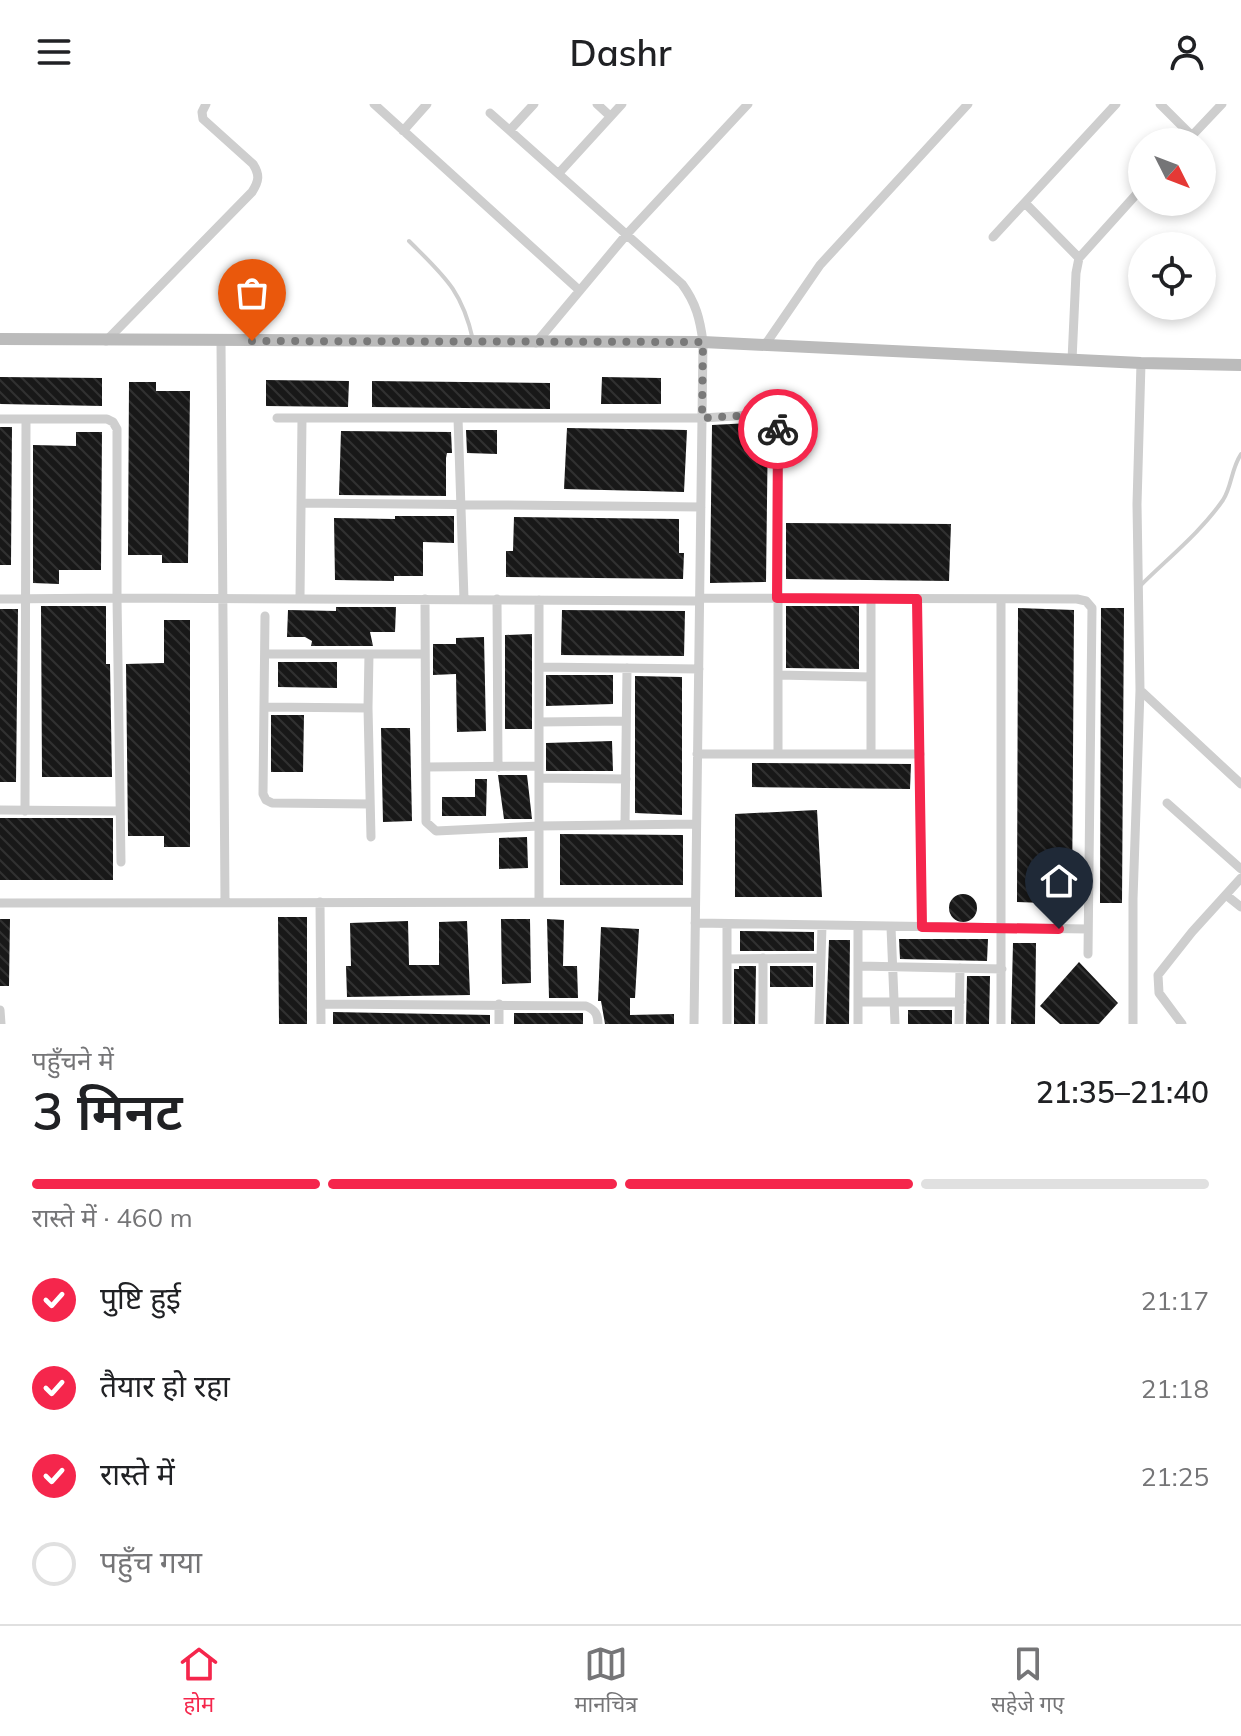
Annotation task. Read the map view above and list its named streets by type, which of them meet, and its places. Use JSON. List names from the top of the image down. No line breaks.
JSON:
{"north":"bottom right","page":{"header":"Dashr","heading":["3 मिनट","पहुँचने में","21:35–21:40"],"bar":"रास्ते में · 460 m","list":[["पुष्टि हुई","21:17"],["तैयार हो रहा","21:18"],["रास्ते में","21:25"],"पहुँच गया"],"tabs":["होम","मानचित्र","सहेजे गए"]}}
